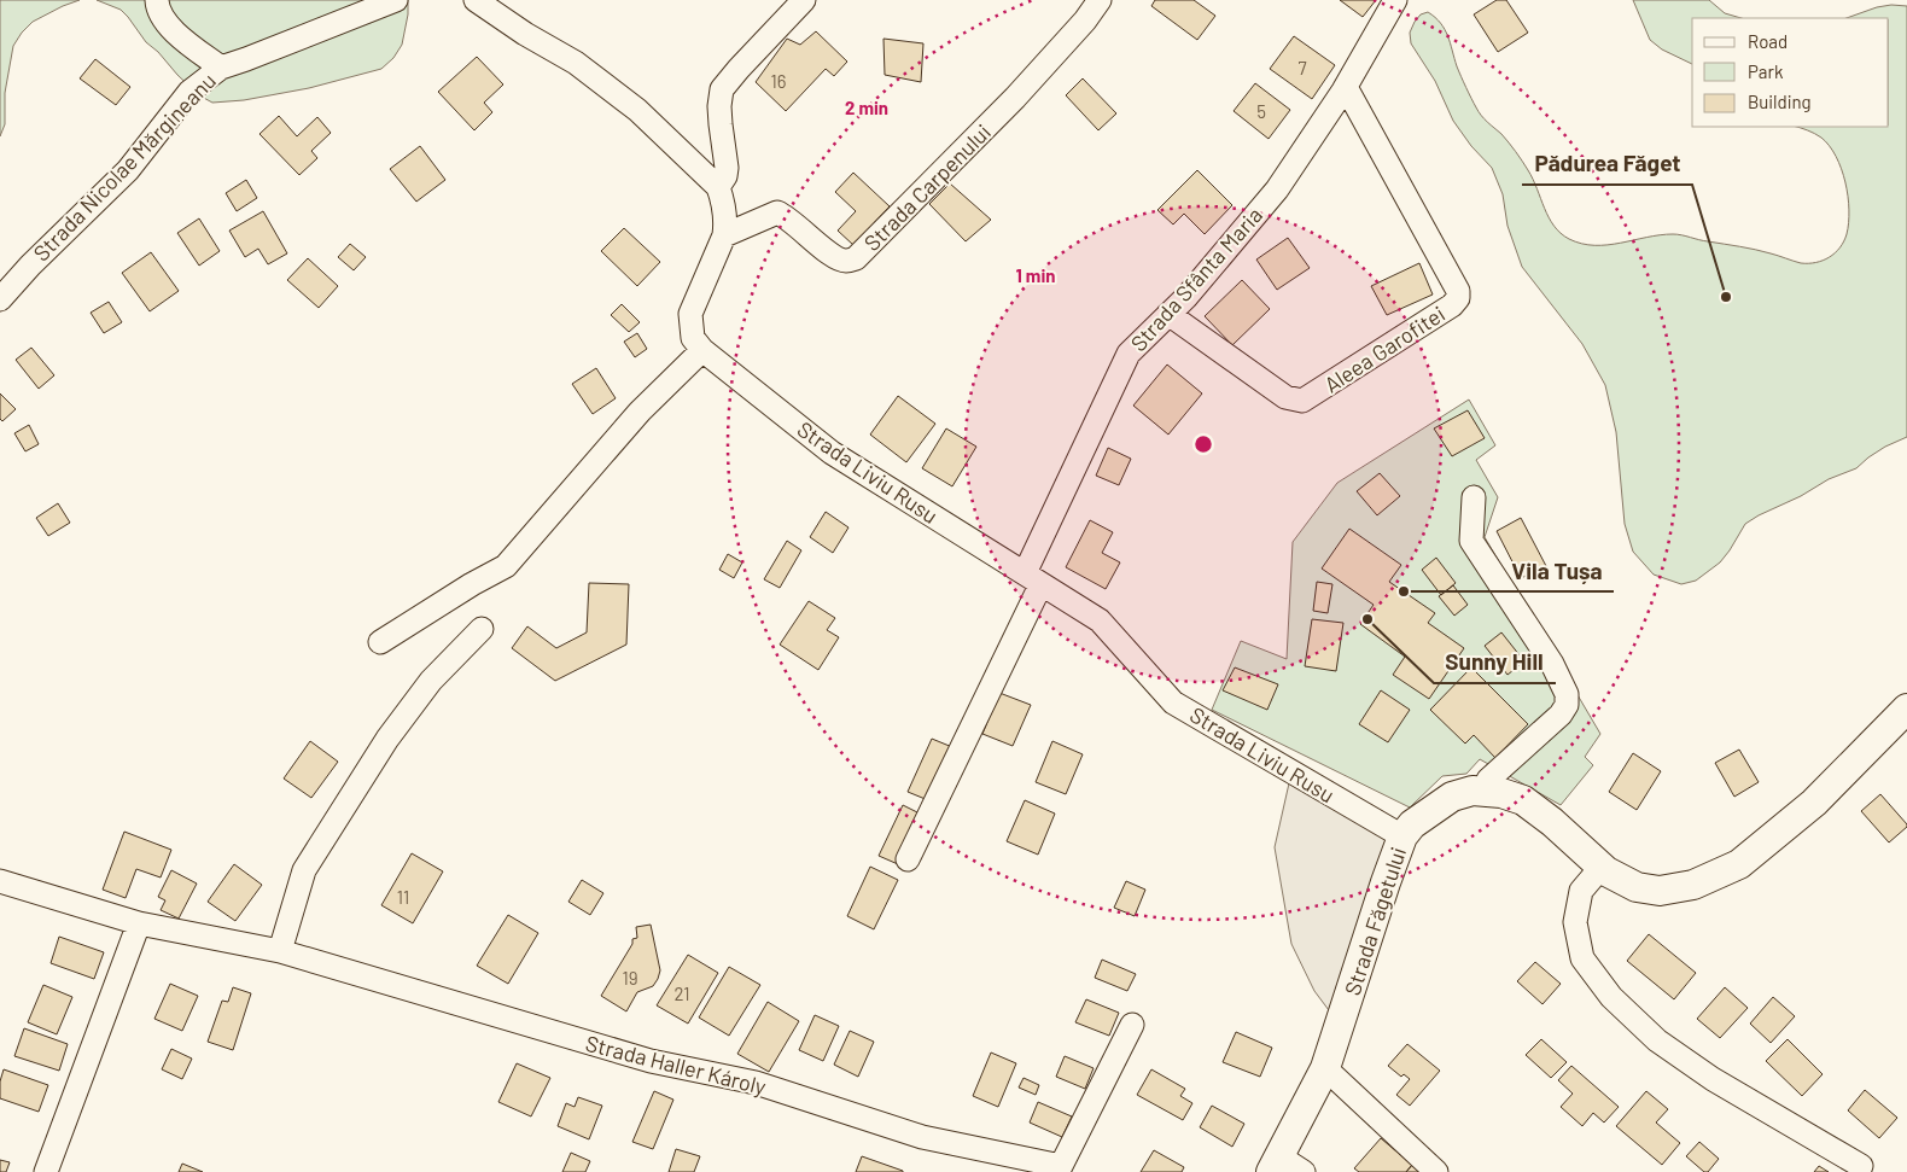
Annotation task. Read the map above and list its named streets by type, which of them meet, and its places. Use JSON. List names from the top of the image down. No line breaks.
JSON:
{"streets":{"main road":["Strada Făgetului"],"street":["Strada Nicolae Mărgineanu","Strada Carpenului","Strada Sfânta Maria","Aleea Garofitei","Strada Liviu Rusu","Strada Haller Károly"]},"crossings":[["Strada Carpenului","Strada Liviu Rusu"],["Strada Sfânta Maria","Aleea Garofitei"],["Strada Sfânta Maria","Strada Liviu Rusu"],["Strada Liviu Rusu","Strada Făgetului"]],"places":["Pădurea Făget","Vila Tușa","Sunny Hill"],"house_numbers":["7","16","5","11","19","21"],"legend":["Road","Park","Building"],"rings":["2 min","1 min"]}
